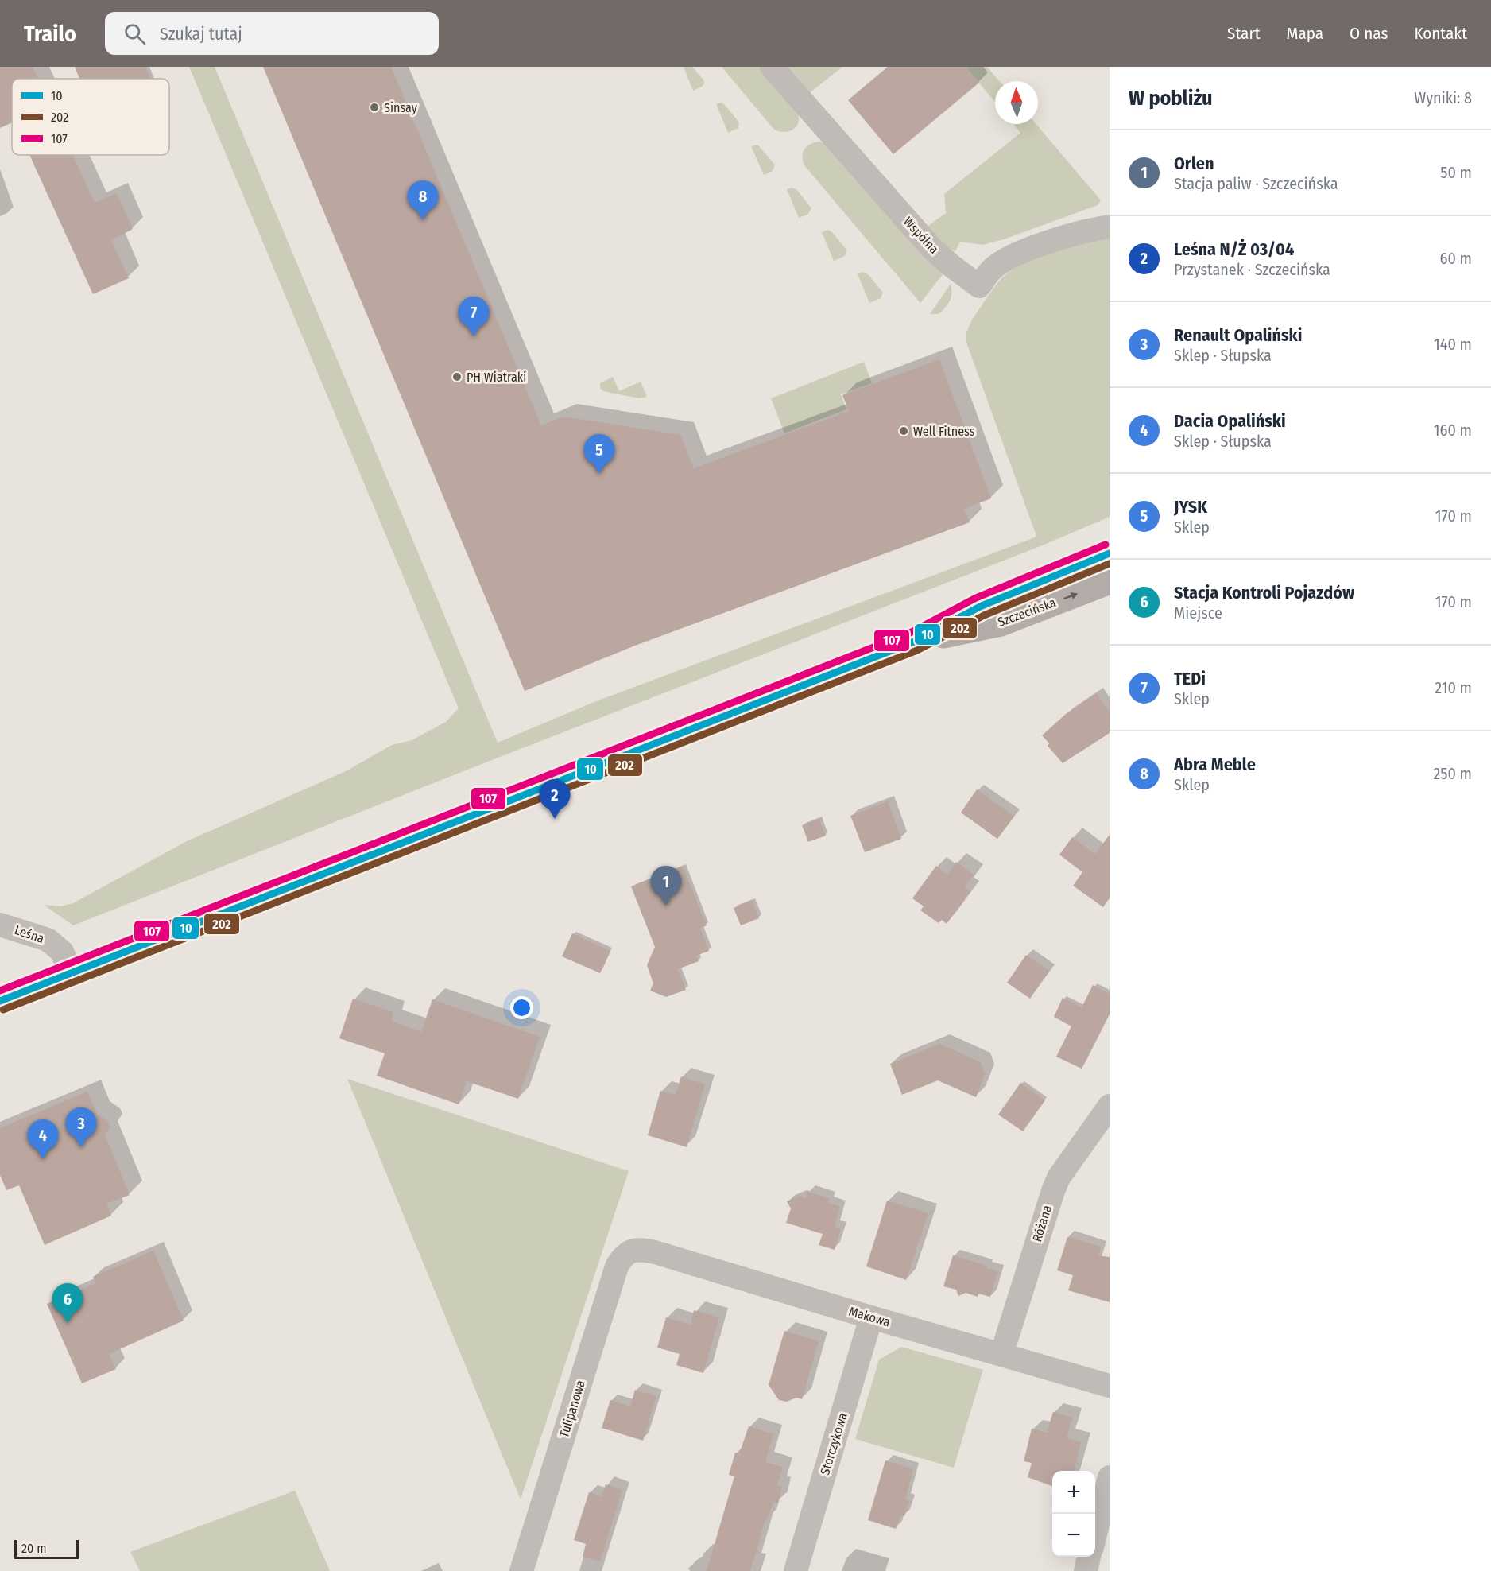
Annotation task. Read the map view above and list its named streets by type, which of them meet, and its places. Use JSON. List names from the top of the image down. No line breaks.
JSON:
{"streets":{"main road":["Szczecińska"],"street":["Wspólna","Leśna","Różana","Makowa","Tulipanowa","Storczykowa"]},"crossings":[["Szczecińska","Leśna"],["Różana","Makowa"],["Makowa","Tulipanowa"],["Makowa","Storczykowa"]],"places":["Sinsay","PH Wiatraki","Well Fitness"],"lines":["transit line 107","transit line 10","transit line 202"],"legend":["10","202","107"],"scale_bar":"20 m","north":"top","page":{"header":"Trailo","search":"Szukaj tutaj","nav":["Start","Mapa","O nas","Kontakt"],"heading":["W pobliżu","Wyniki: 8"],"list":[{"mark":"1","name":"Orlen","note":"Stacja paliw · Szczecińska","value":"50 m"},{"mark":"2","name":"Leśna N/Ż 03/04","note":"Przystanek · Szczecińska","value":"60 m"},{"mark":"3","name":"Renault Opaliński","note":"Sklep · Słupska","value":"140 m"},{"mark":"4","name":"Dacia Opaliński","note":"Sklep · Słupska","value":"160 m"},{"mark":"5","name":"JYSK","note":"Sklep","value":"170 m"},{"mark":"6","name":"Stacja Kontroli Pojazdów","note":"Miejsce","value":"170 m"},{"mark":"7","name":"TEDi","note":"Sklep","value":"210 m"},{"mark":"8","name":"Abra Meble","note":"Sklep","value":"250 m"}],"pins":["8","7","5","2","1","3","4","6"],"map_buttons":["+","−"],"scale":"20 m"}}
